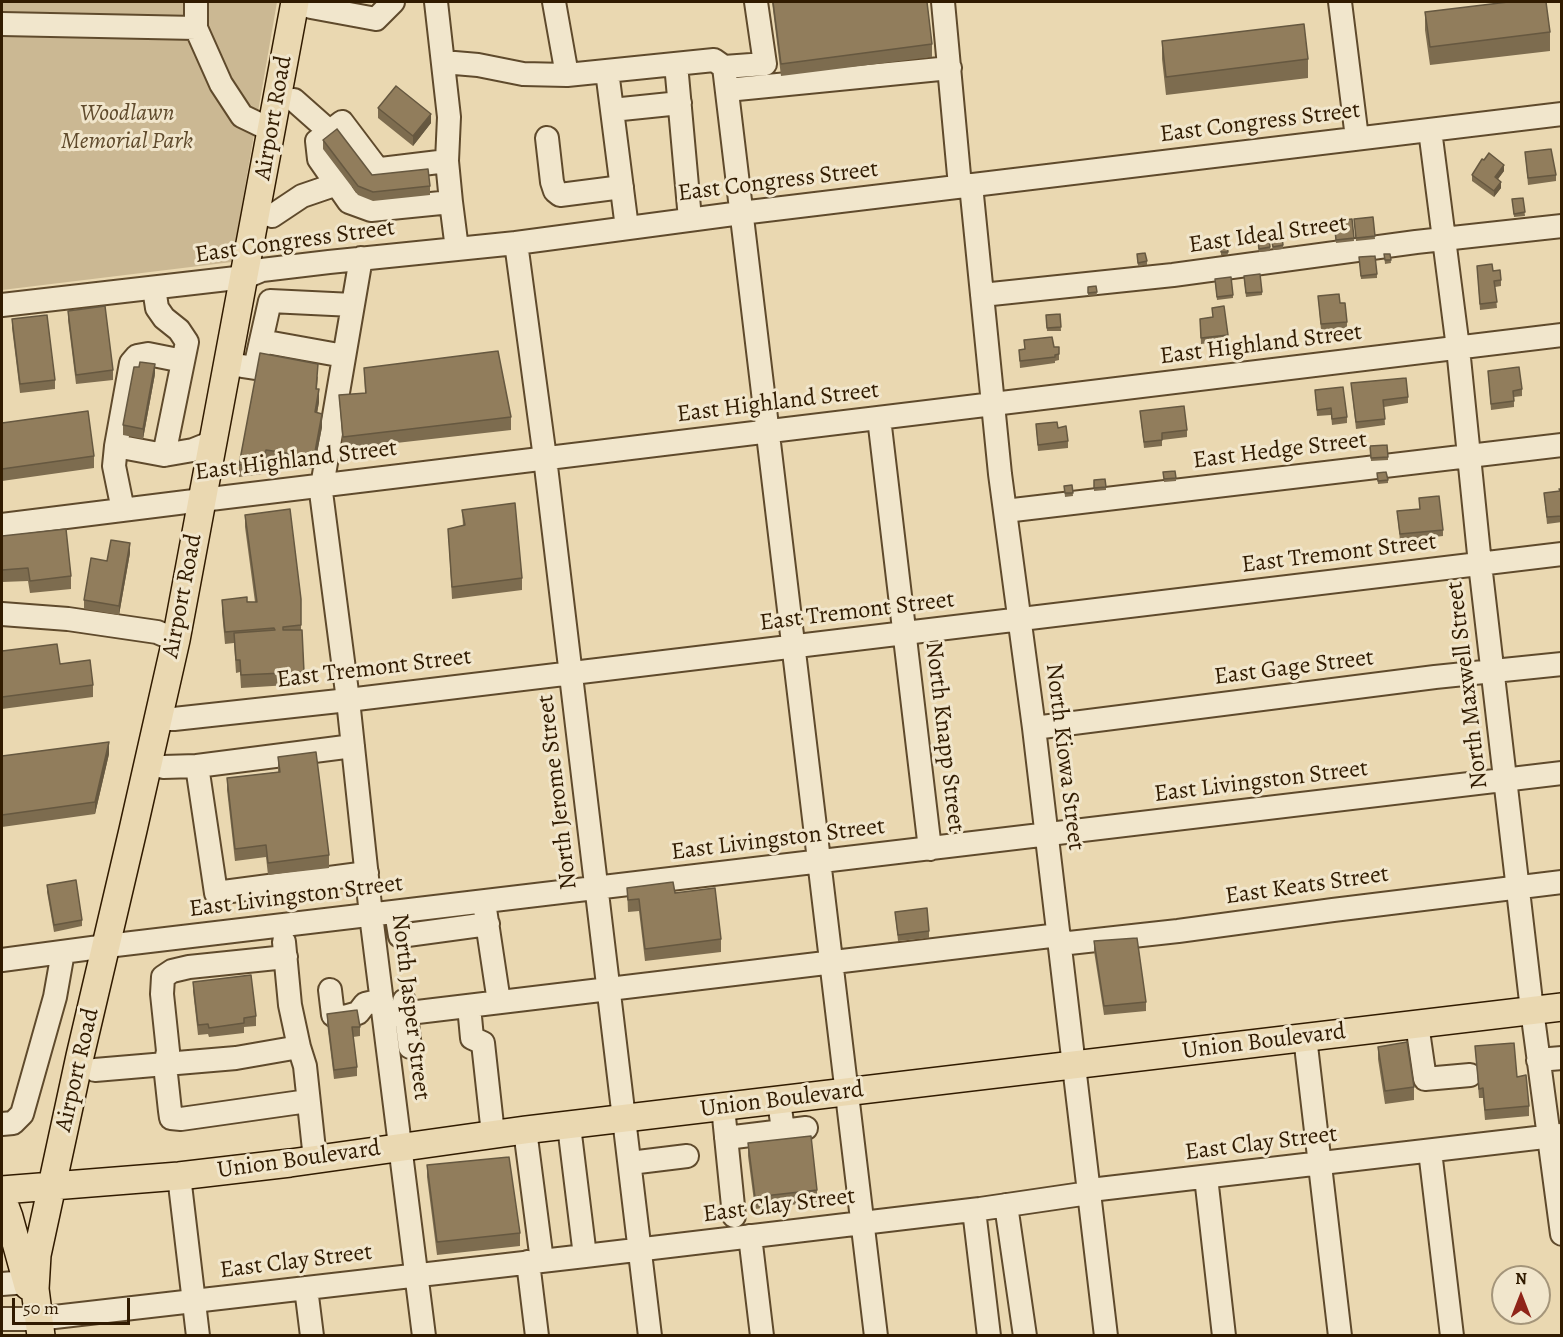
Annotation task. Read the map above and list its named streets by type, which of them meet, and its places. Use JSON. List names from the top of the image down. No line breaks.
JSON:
{"streets":{"main road":["Airport Road","Union Boulevard"],"street":["East Congress Street","East Ideal Street","East Highland Street","East Hedge Street","East Tremont Street","East Gage Street","North Maxwell Street","North Knapp Street","North Kiowa Street","East Livingston Street","North Jerome Street","East Keats Street","North Jasper Street","East Clay Street"]},"crossings":[["Airport Road","East Congress Street"],["Airport Road","East Highland Street"],["Airport Road","East Tremont Street"],["Airport Road","East Livingston Street"],["Airport Road","Union Boulevard"],["East Congress Street","North Maxwell Street"],["East Congress Street","North Kiowa Street"],["East Congress Street","North Jerome Street"],["East Congress Street","North Jasper Street"],["East Ideal Street","North Maxwell Street"],["East Ideal Street","North Kiowa Street"],["East Highland Street","North Maxwell Street"],["East Highland Street","North Knapp Street"],["East Highland Street","North Kiowa Street"],["East Highland Street","North Jerome Street"],["East Highland Street","North Jasper Street"],["East Hedge Street","North Maxwell Street"],["East Hedge Street","North Kiowa Street"],["East Tremont Street","North Maxwell Street"],["East Tremont Street","North Knapp Street"],["East Tremont Street","North Kiowa Street"],["East Tremont Street","North Jerome Street"],["East Tremont Street","North Jasper Street"],["East Gage Street","North Maxwell Street"],["East Gage Street","North Kiowa Street"],["North Maxwell Street","East Livingston Street"],["North Maxwell Street","East Keats Street"],["North Maxwell Street","Union Boulevard"],["North Maxwell Street","East Clay Street"],["North Knapp Street","East Livingston Street"],["North Kiowa Street","East Livingston Street"],["North Kiowa Street","East Keats Street"],["North Kiowa Street","Union Boulevard"],["North Kiowa Street","East Clay Street"],["East Livingston Street","North Jerome Street"],["East Livingston Street","North Jasper Street"],["North Jerome Street","East Keats Street"],["North Jerome Street","Union Boulevard"],["North Jerome Street","East Clay Street"],["North Jasper Street","Union Boulevard"],["North Jasper Street","East Clay Street"]],"parks":["Woodlawn Memorial Park"],"scale_bar":"50 m","north":"top"}
